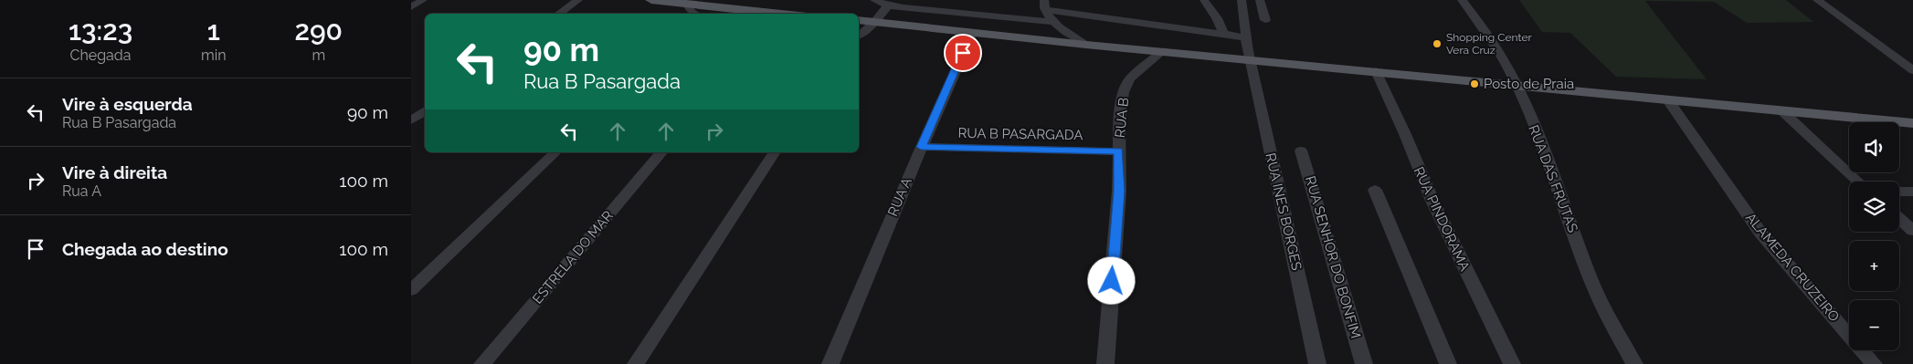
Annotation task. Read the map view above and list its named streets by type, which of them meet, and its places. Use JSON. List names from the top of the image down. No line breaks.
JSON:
{"streets":{"street":["RUA B","RUA B PASARGADA","RUA DAS FRUTAS","RUA A","RUA INES BORGES","RUA PINDORAMA","ESTRELA DO MAR","RUA SENHOR DO BONFIM","ALAMEDA CRUZEIRO"]},"crossings":[["RUA B","RUA B PASARGADA"],["RUA B PASARGADA","RUA A"]],"places":["Shopping Center Vera Cruz","Posto de Praia"],"page":{"eta":["13:23","Chegada","1","min","290","m"],"turn":["90 m","Rua B Pasargada"],"list":[{"name":"Vire à esquerda","note":"Rua B Pasargada","value":"90 m"},{"name":"Vire à direita","note":"Rua A","value":"100 m"},{"name":"Chegada ao destino","value":"100 m"}],"map_buttons":["+","−"]}}
